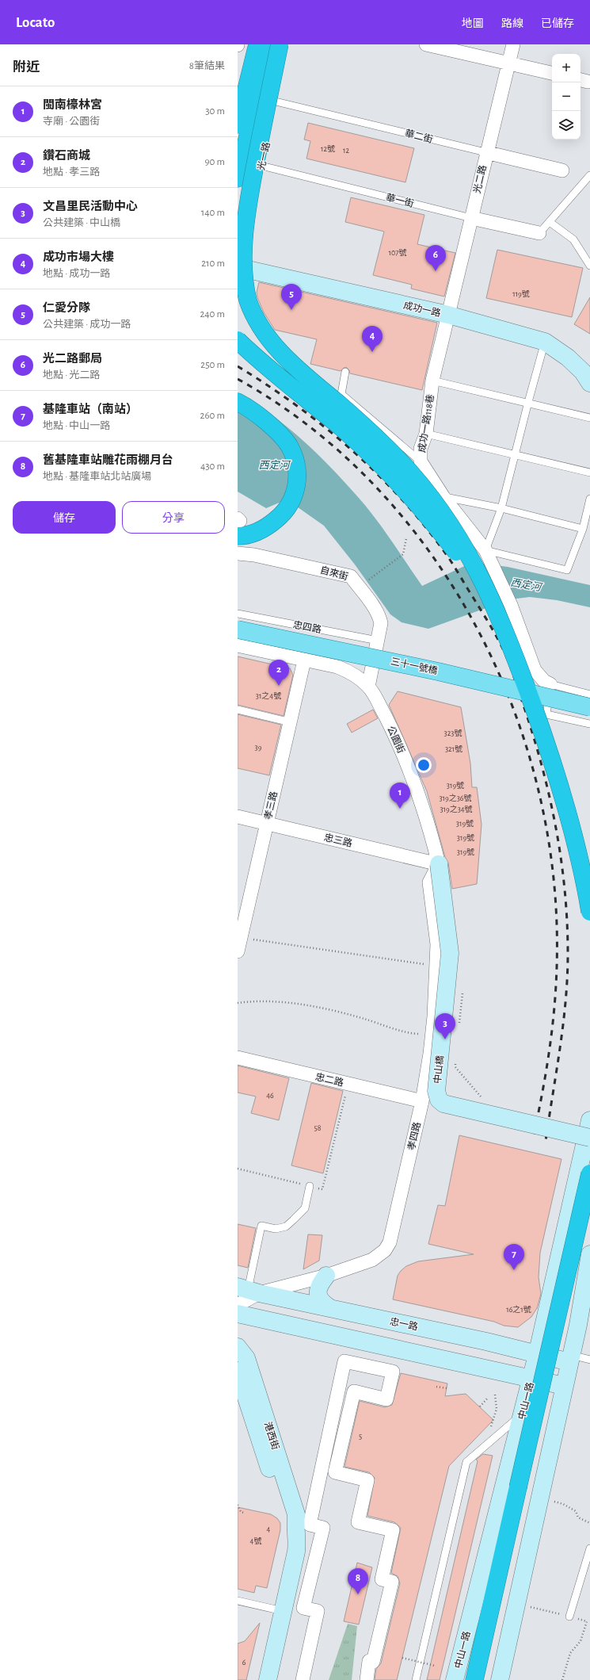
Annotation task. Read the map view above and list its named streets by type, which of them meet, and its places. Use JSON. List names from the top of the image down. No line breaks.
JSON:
{"streets":{"main road":["三十一號橋"],"street":["華二街","光一路","光二路","華一街","成功一路","成功一路118巷","自來街","公園街","孝三路","忠三路","中山橋","忠二路","孝四路","忠一路","中山一路","港西街"],"lane":["忠四路"]},"crossings":[["華二街","光一路"],["華二街","光二路"],["光一路","華一街"],["光一路","成功一路"],["光二路","華一街"],["光二路","成功一路"],["光二路","成功一路118巷"],["成功一路","成功一路118巷"],["自來街","忠四路"],["自來街","公園街"],["公園街","孝三路"],["公園街","忠三路"],["公園街","中山橋"],["公園街","孝四路"],["孝三路","忠三路"],["忠三路","中山橋"],["忠三路","孝四路"],["中山橋","孝四路"],["忠二路","孝四路"],["孝四路","忠一路"],["忠一路","中山一路"]],"water":["西定河"],"house_numbers":["12號","12","107號","119號","31之4號","323號","39","321號","319號","319之36號","319之34號","319號","319號","319號","46","58","16之1號","5","4","4號","6"],"page":{"header":"Locato","nav":["地圖","路線","已儲存"],"heading":["附近","8筆結果"],"map_buttons":["+","−"],"list":[{"mark":"1","name":"閩南檺林宮","note":"寺廟 · 公園街","value":"30 m"},{"mark":"2","name":"鑽石商城","note":"地點 · 孝三路","value":"90 m"},{"mark":"3","name":"文昌里民活動中心","note":"公共建築 · 中山橋","value":"140 m"},{"mark":"4","name":"成功市場大樓","note":"地點 · 成功一路","value":"210 m"},{"mark":"5","name":"仁愛分隊","note":"公共建築 · 成功一路","value":"240 m"},{"mark":"6","name":"光二路郵局","note":"地點 · 光二路","value":"250 m"},{"mark":"7","name":"基隆車站（南站）","note":"地點 · 中山一路","value":"260 m"},{"mark":"8","name":"舊基隆車站雕花雨棚月台","note":"地點 · 基隆車站北站廣場","value":"430 m"}],"pins":["6","5","4","2","1","3","7","8"],"buttons":["儲存","分享"]}}
